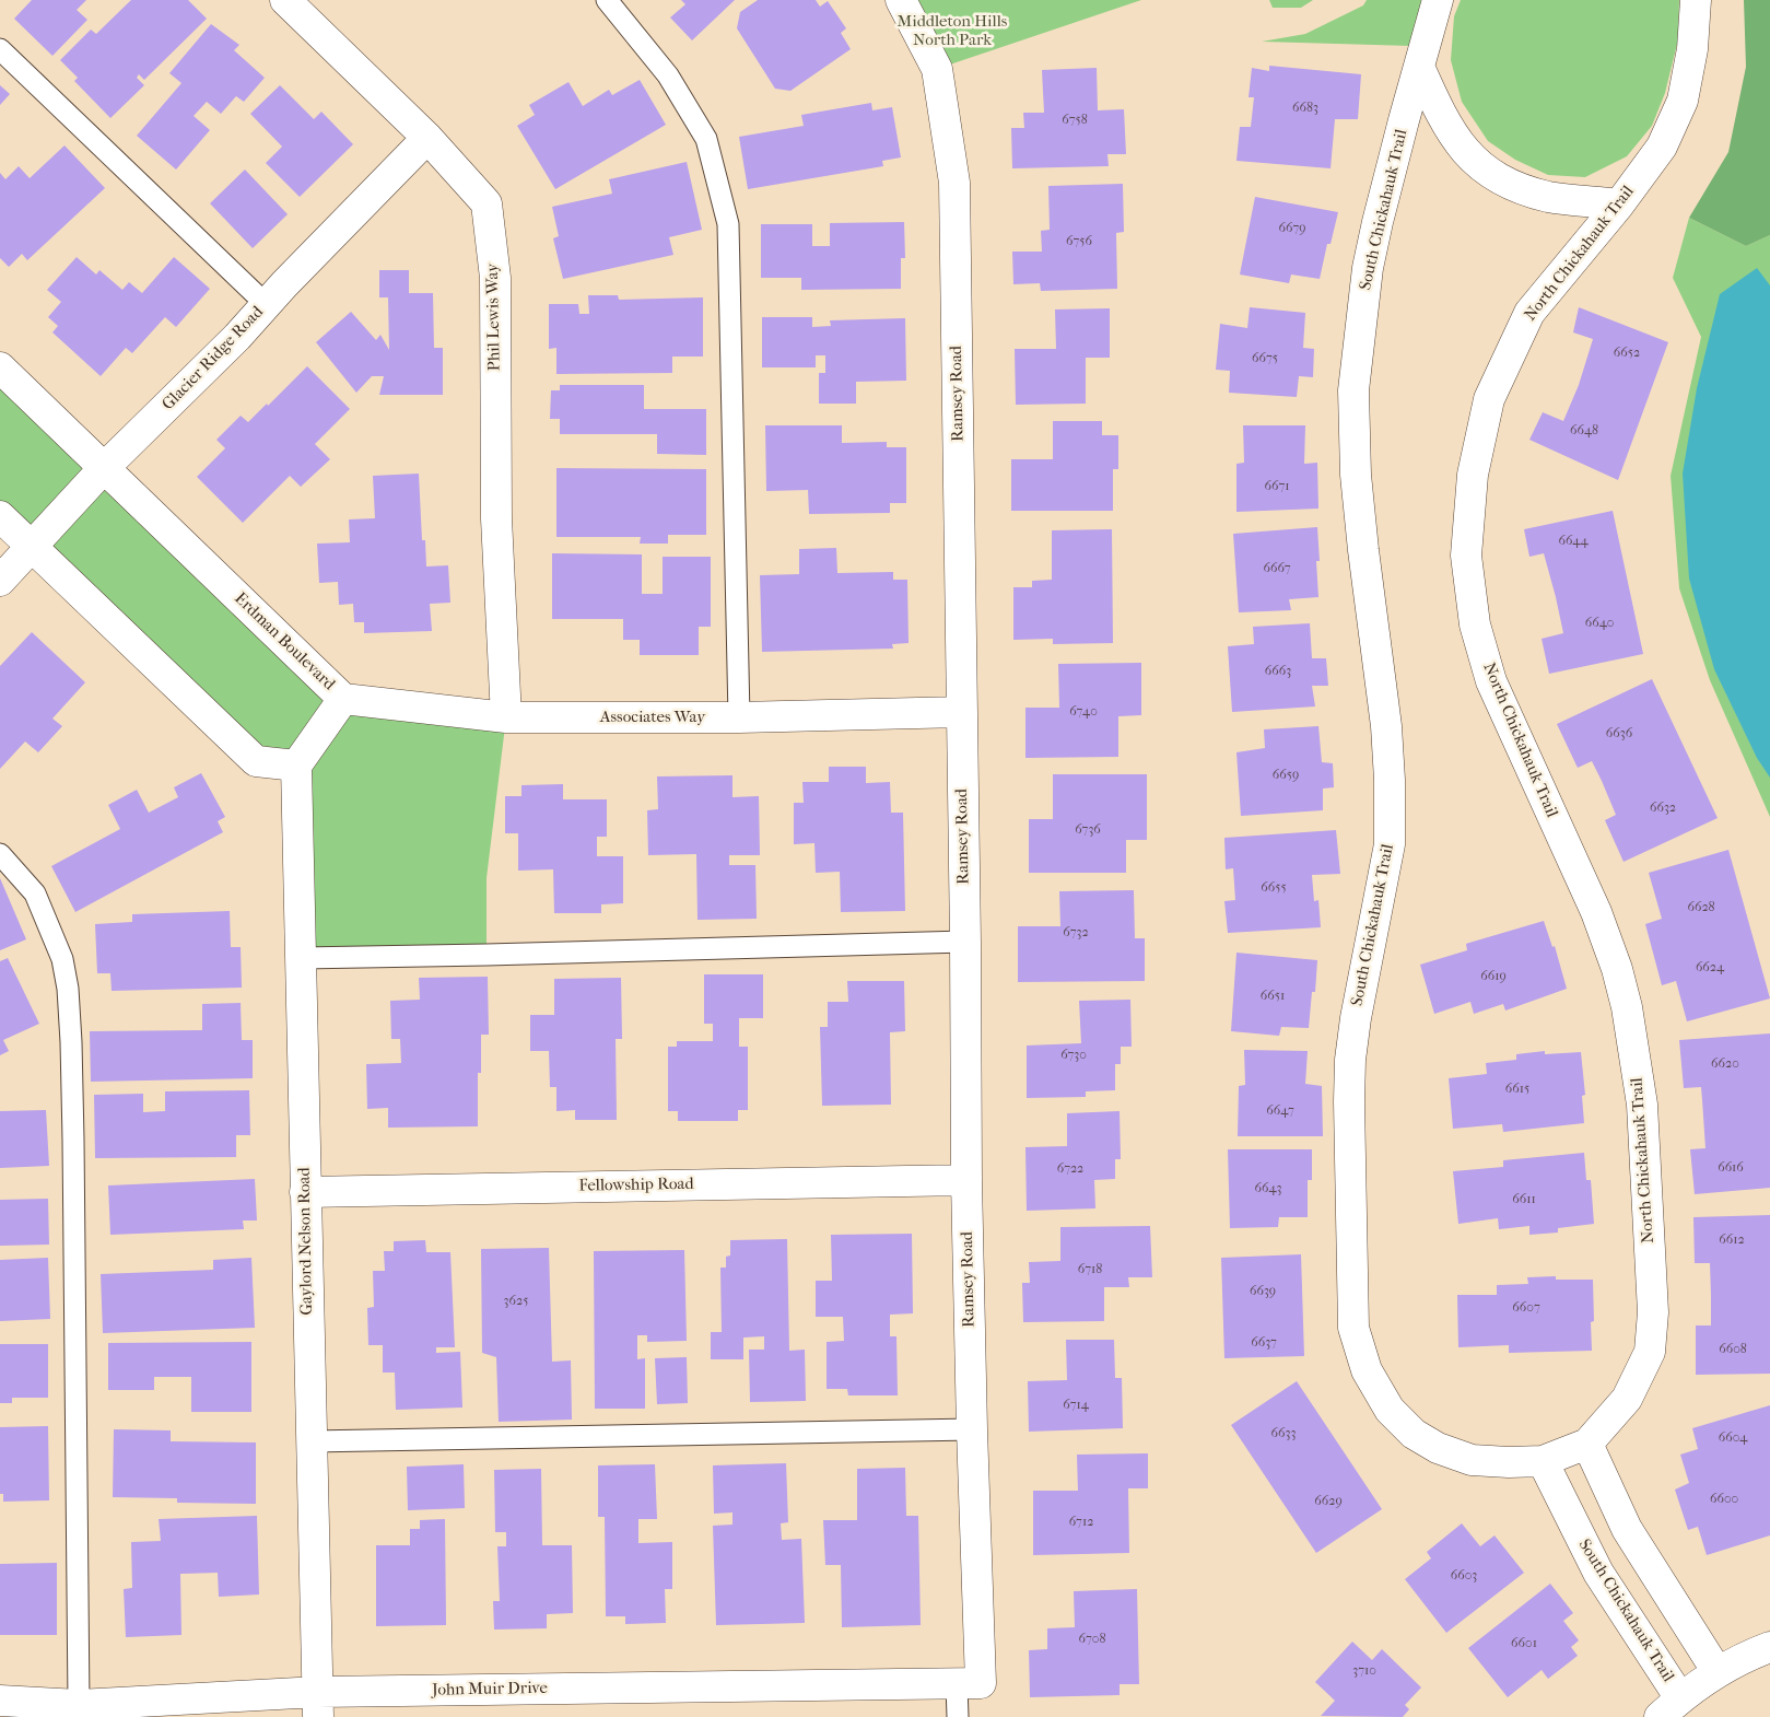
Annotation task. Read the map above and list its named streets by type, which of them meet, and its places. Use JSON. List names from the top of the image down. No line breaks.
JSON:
{"streets":{"street":["South Chickahauk Trail","North Chickahauk Trail","Phil Lewis Way","Glacier Ridge Road","Ramsey Road","Erdman Boulevard","Associates Way","Fellowship Road","Gaylord Nelson Road","John Muir Drive"]},"crossings":[["South Chickahauk Trail","North Chickahauk Trail"],["Phil Lewis Way","Glacier Ridge Road"],["Phil Lewis Way","Associates Way"],["Glacier Ridge Road","Erdman Boulevard"],["Ramsey Road","Associates Way"],["Ramsey Road","Fellowship Road"],["Ramsey Road","John Muir Drive"],["Erdman Boulevard","Associates Way"],["Erdman Boulevard","Gaylord Nelson Road"],["Fellowship Road","Gaylord Nelson Road"],["Gaylord Nelson Road","John Muir Drive"]],"parks":["Middleton Hills North Park"],"house_numbers":["6683","6758","6679","6756","6652","6675","6648","6671","6644","6667","6640","6663","6740","6636","6659","6632","6736","6655","6628","6732","6624","6619","6651","6730","6620","6615","6647","6616","6722","6643","6611","6612","6718","6639","3625","6607","6637","6608","6714","6633","6604","6600","6629","6712","6603","6708","6601","3710"]}
